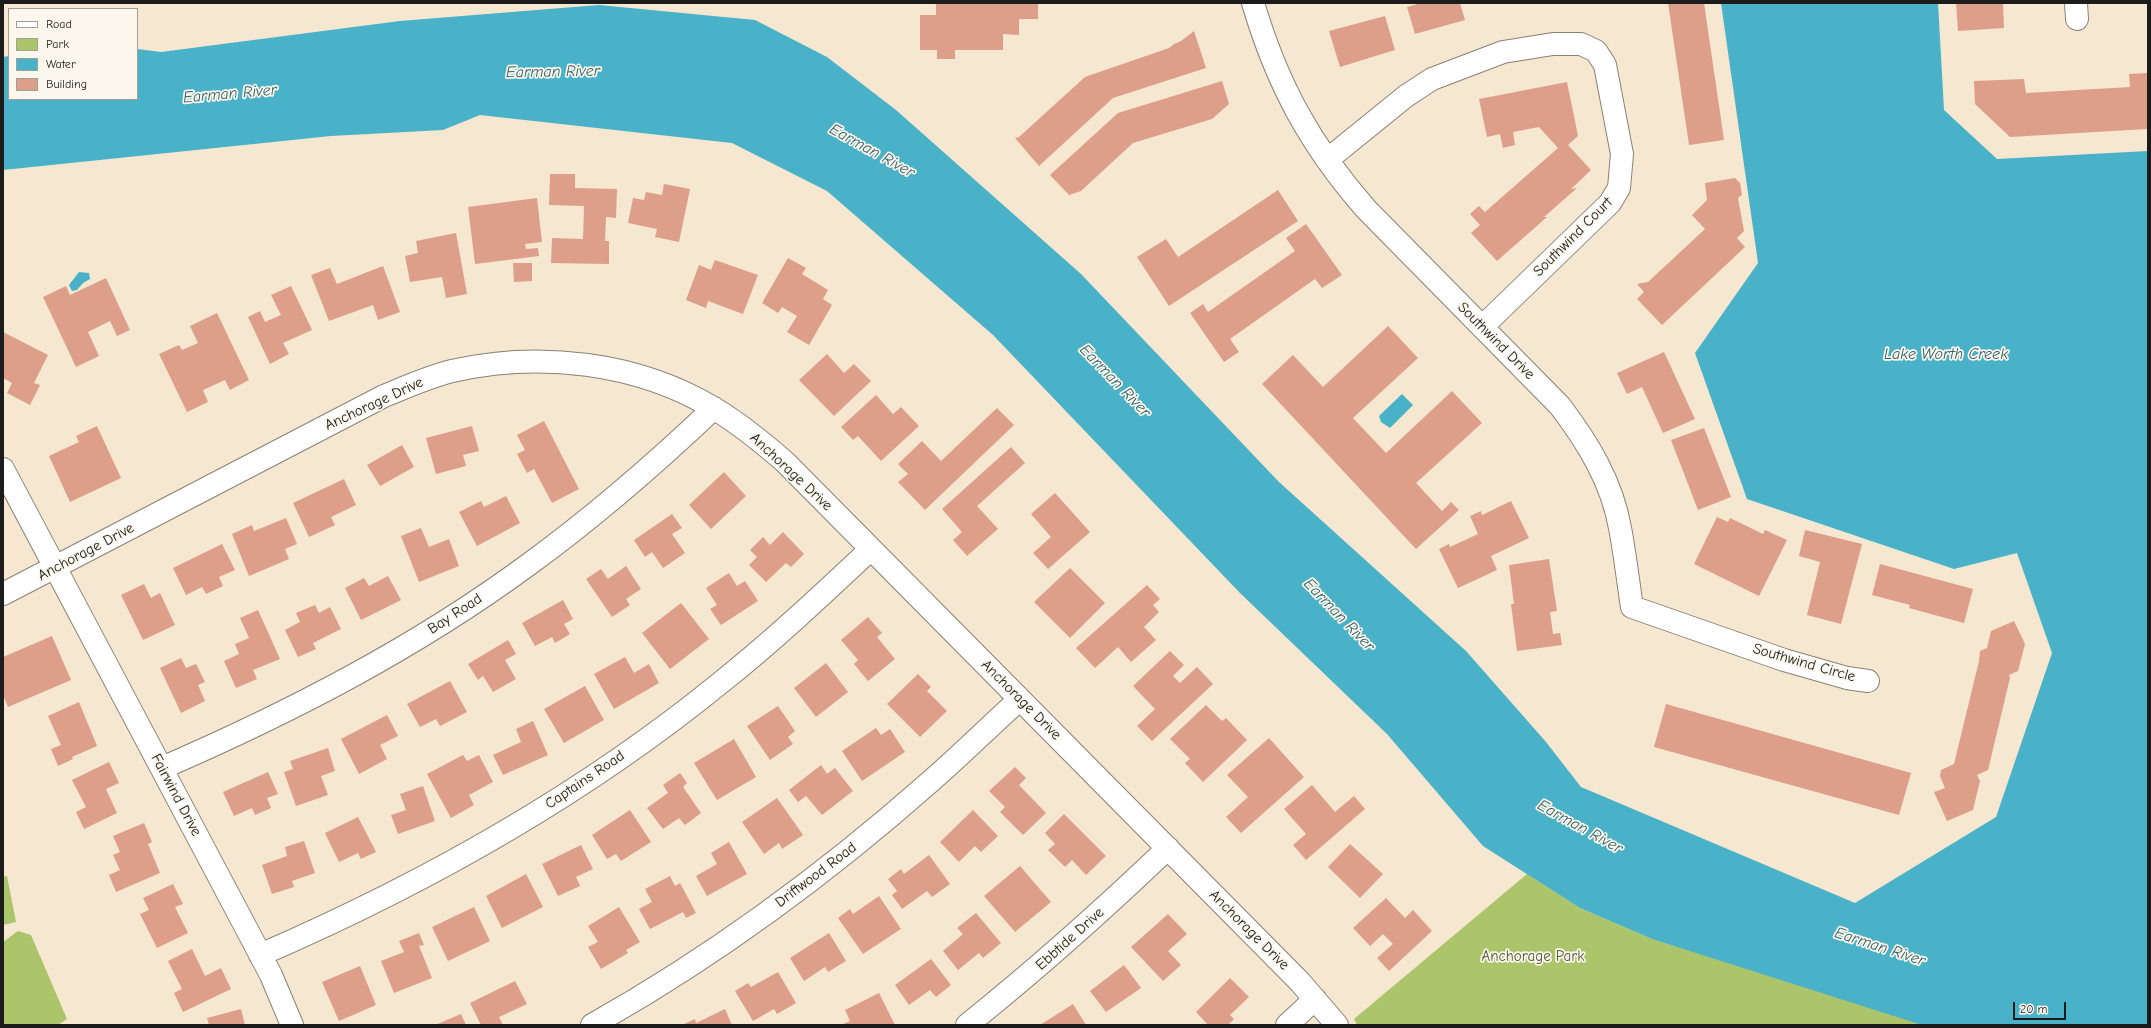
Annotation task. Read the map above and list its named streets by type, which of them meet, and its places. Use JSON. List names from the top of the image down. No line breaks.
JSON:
{"streets":{"street":["Southwind Court","Southwind Drive","Anchorage Drive","Bay Road","Southwind Circle","Captains Road","Fairwind Drive","Driftwood Road","Ebbtide Drive"]},"crossings":[["Southwind Court","Southwind Drive"],["Southwind Drive","Southwind Circle"],["Anchorage Drive","Bay Road"],["Anchorage Drive","Captains Road"],["Anchorage Drive","Fairwind Drive"],["Anchorage Drive","Driftwood Road"],["Anchorage Drive","Ebbtide Drive"],["Bay Road","Fairwind Drive"],["Captains Road","Fairwind Drive"]],"water":["Earman River","Lake Worth Creek"],"parks":["Anchorage Park"],"legend":["Road","Park","Water","Building"],"scale_bar":"20 m"}
